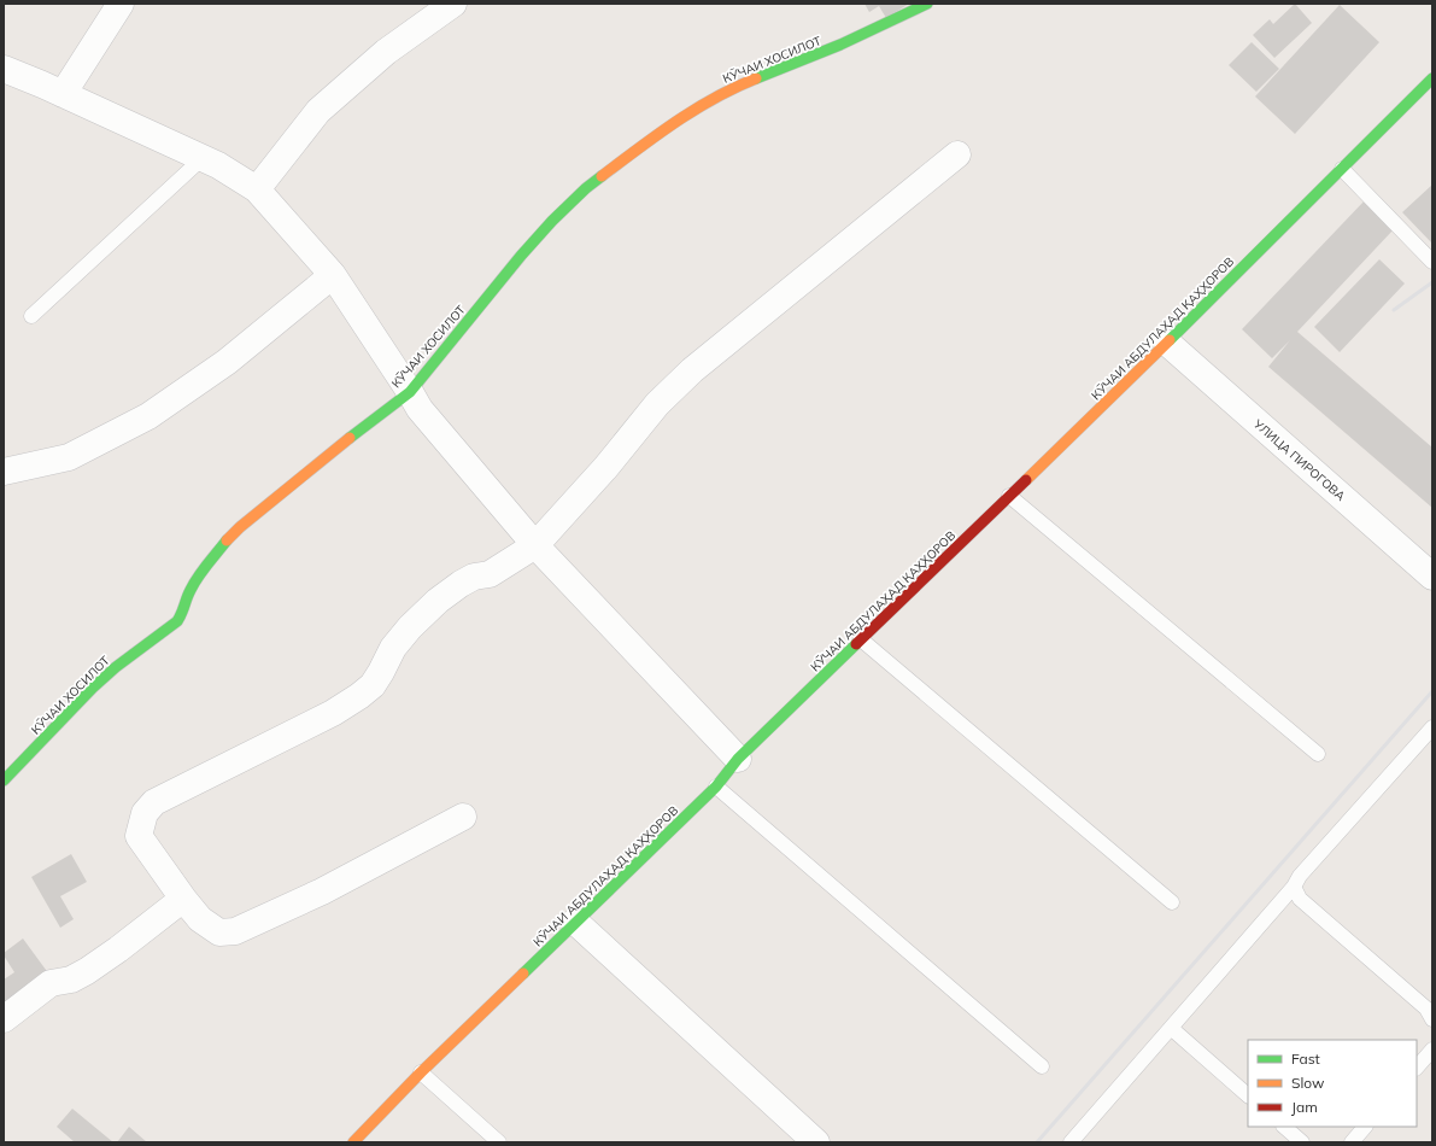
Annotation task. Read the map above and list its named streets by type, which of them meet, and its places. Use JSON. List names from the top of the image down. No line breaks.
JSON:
{"streets":{"main road":["КӮЧАИ ХОСИЛОТ","КӮЧАИ АБДУЛАҲАД ҚАҲҲОРОВ"],"street":["УЛИЦА ПИРОГОВА"]},"crossings":[["КӮЧАИ АБДУЛАҲАД ҚАҲҲОРОВ","УЛИЦА ПИРОГОВА"]],"legend":["Fast","Slow","Jam"]}
